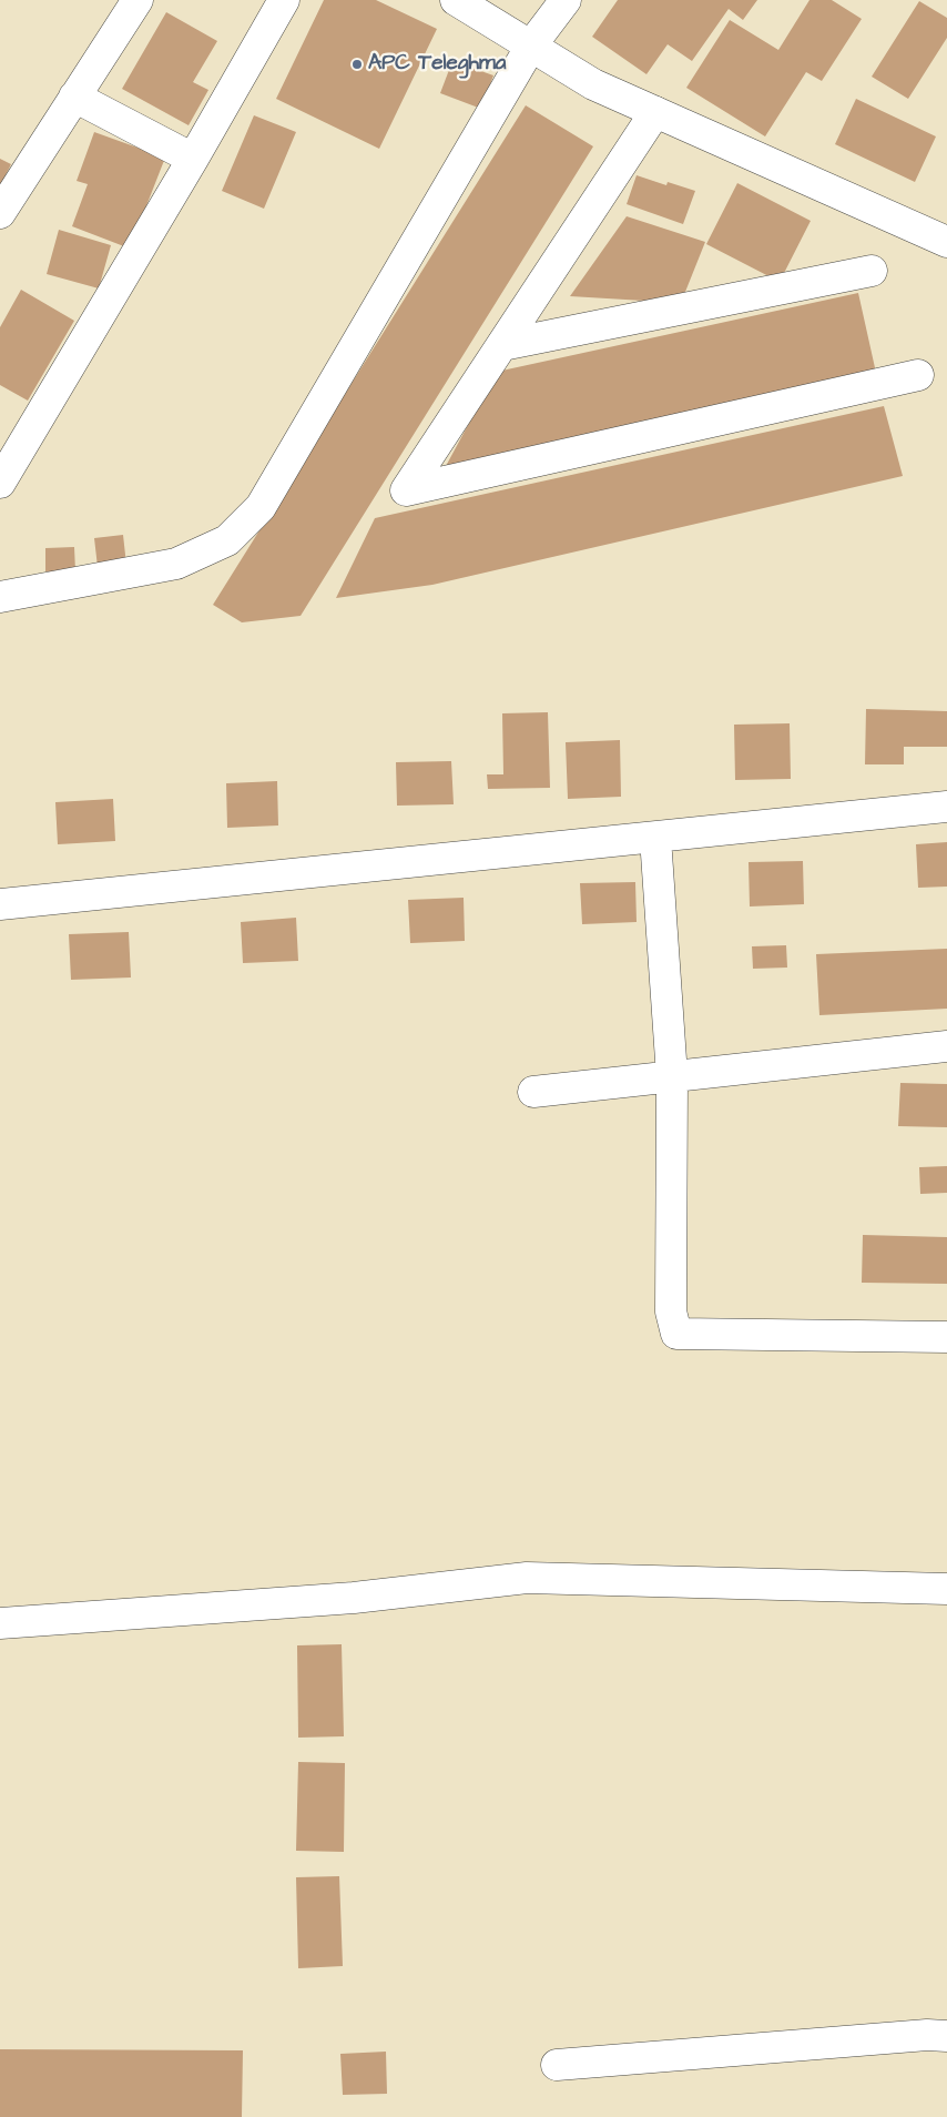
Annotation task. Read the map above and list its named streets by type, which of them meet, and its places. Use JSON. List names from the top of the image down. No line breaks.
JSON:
{"places":["APC Teleghma"]}
